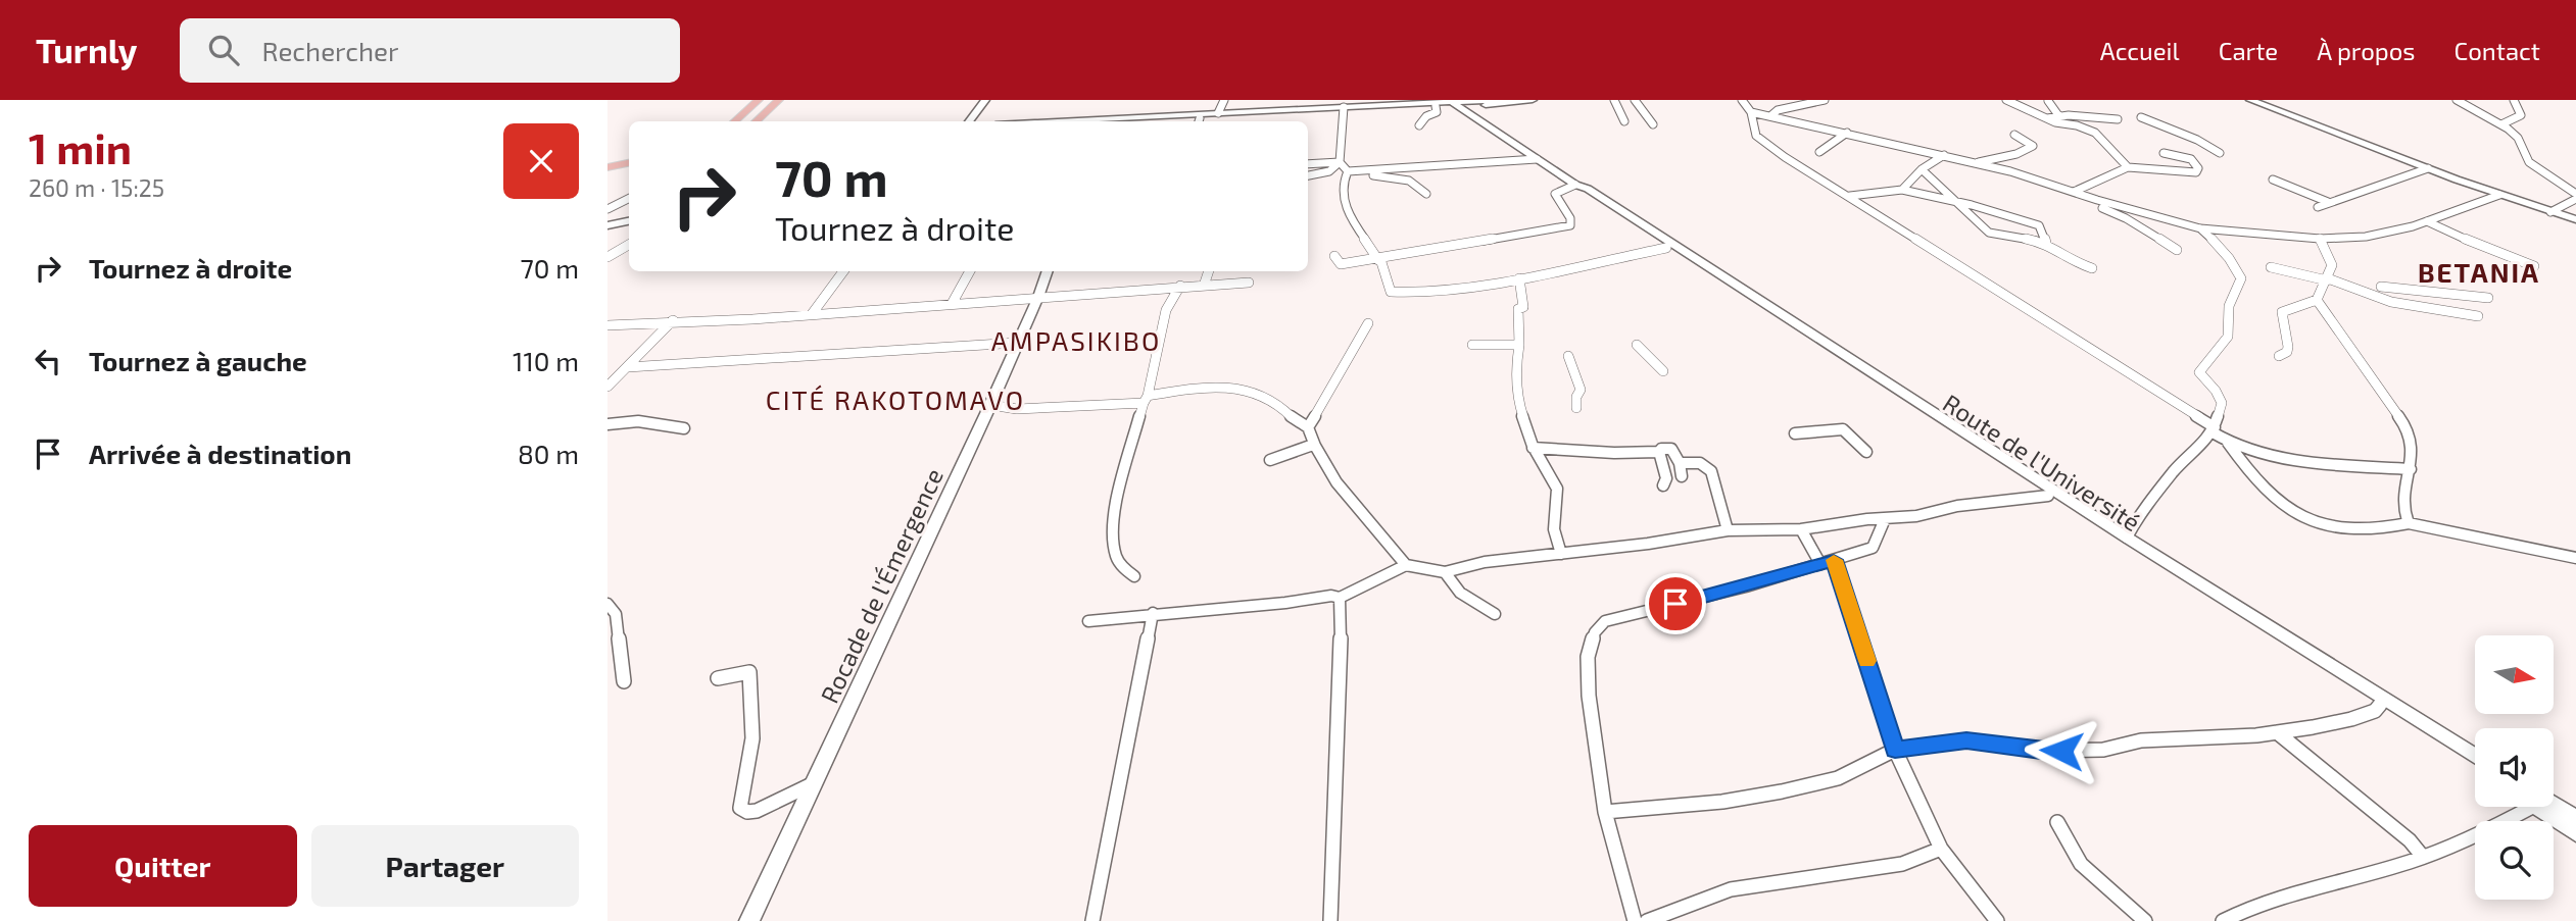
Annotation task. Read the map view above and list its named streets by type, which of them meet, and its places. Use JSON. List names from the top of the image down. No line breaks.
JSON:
{"streets":{"main road":["Route de l'Université","Rocade de l'Émergence"]},"districts":["BETANIA","AMPASIKIBO","CITÉ RAKOTOMAVO"],"north":"right","page":{"header":"Turnly","search":"Rechercher","nav":["Accueil","Carte","À propos","Contact"],"heading":["1 min","260 m · 15:25"],"turn":["70 m","Tournez à droite"],"list":[{"name":"Tournez à droite","value":"70 m"},{"name":"Tournez à gauche","value":"110 m"},{"name":"Arrivée à destination","value":"80 m"}],"buttons":["Quitter","Partager"]}}
